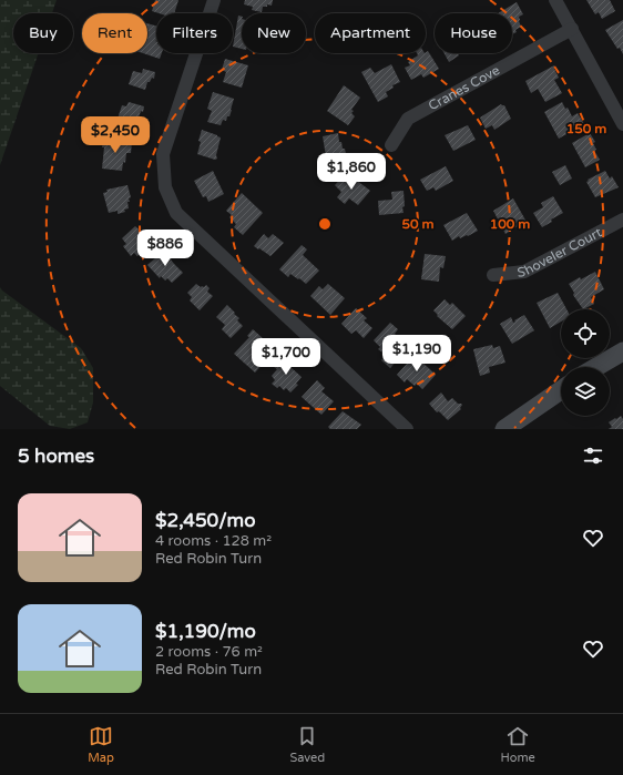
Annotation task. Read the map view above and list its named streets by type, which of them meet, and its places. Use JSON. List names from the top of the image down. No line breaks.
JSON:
{"streets":{"street":["Cranes Cove","Shoveler Court"]},"page":{"chip":["Buy","Rent","Filters","New","Apartment","House"],"price":["$2,450","$1,860","$886","$1,190","$1,700"],"heading":"5 homes","list":[{"name":"$2,450/mo","note":"4 rooms · 128 m² · Red Robin Turn"},{"name":"$1,190/mo","note":"2 rooms · 76 m² · Red Robin Turn"}],"tabs":["Map","Saved","Home"]},"rings":["150 m","50 m","100 m"]}
